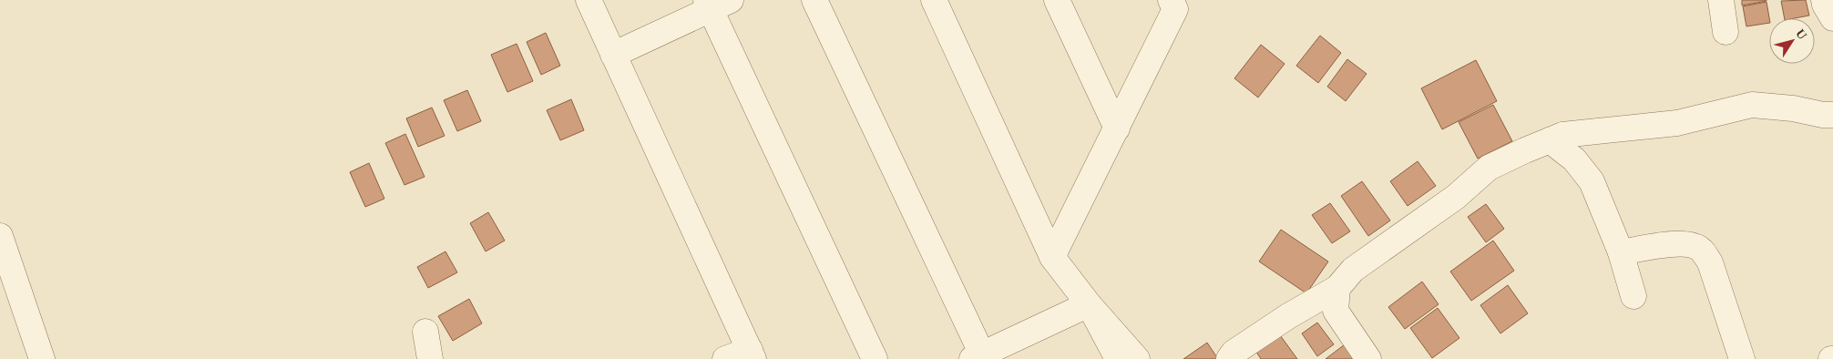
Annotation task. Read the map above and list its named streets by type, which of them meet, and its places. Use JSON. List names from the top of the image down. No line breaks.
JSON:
{"north":"top right"}
